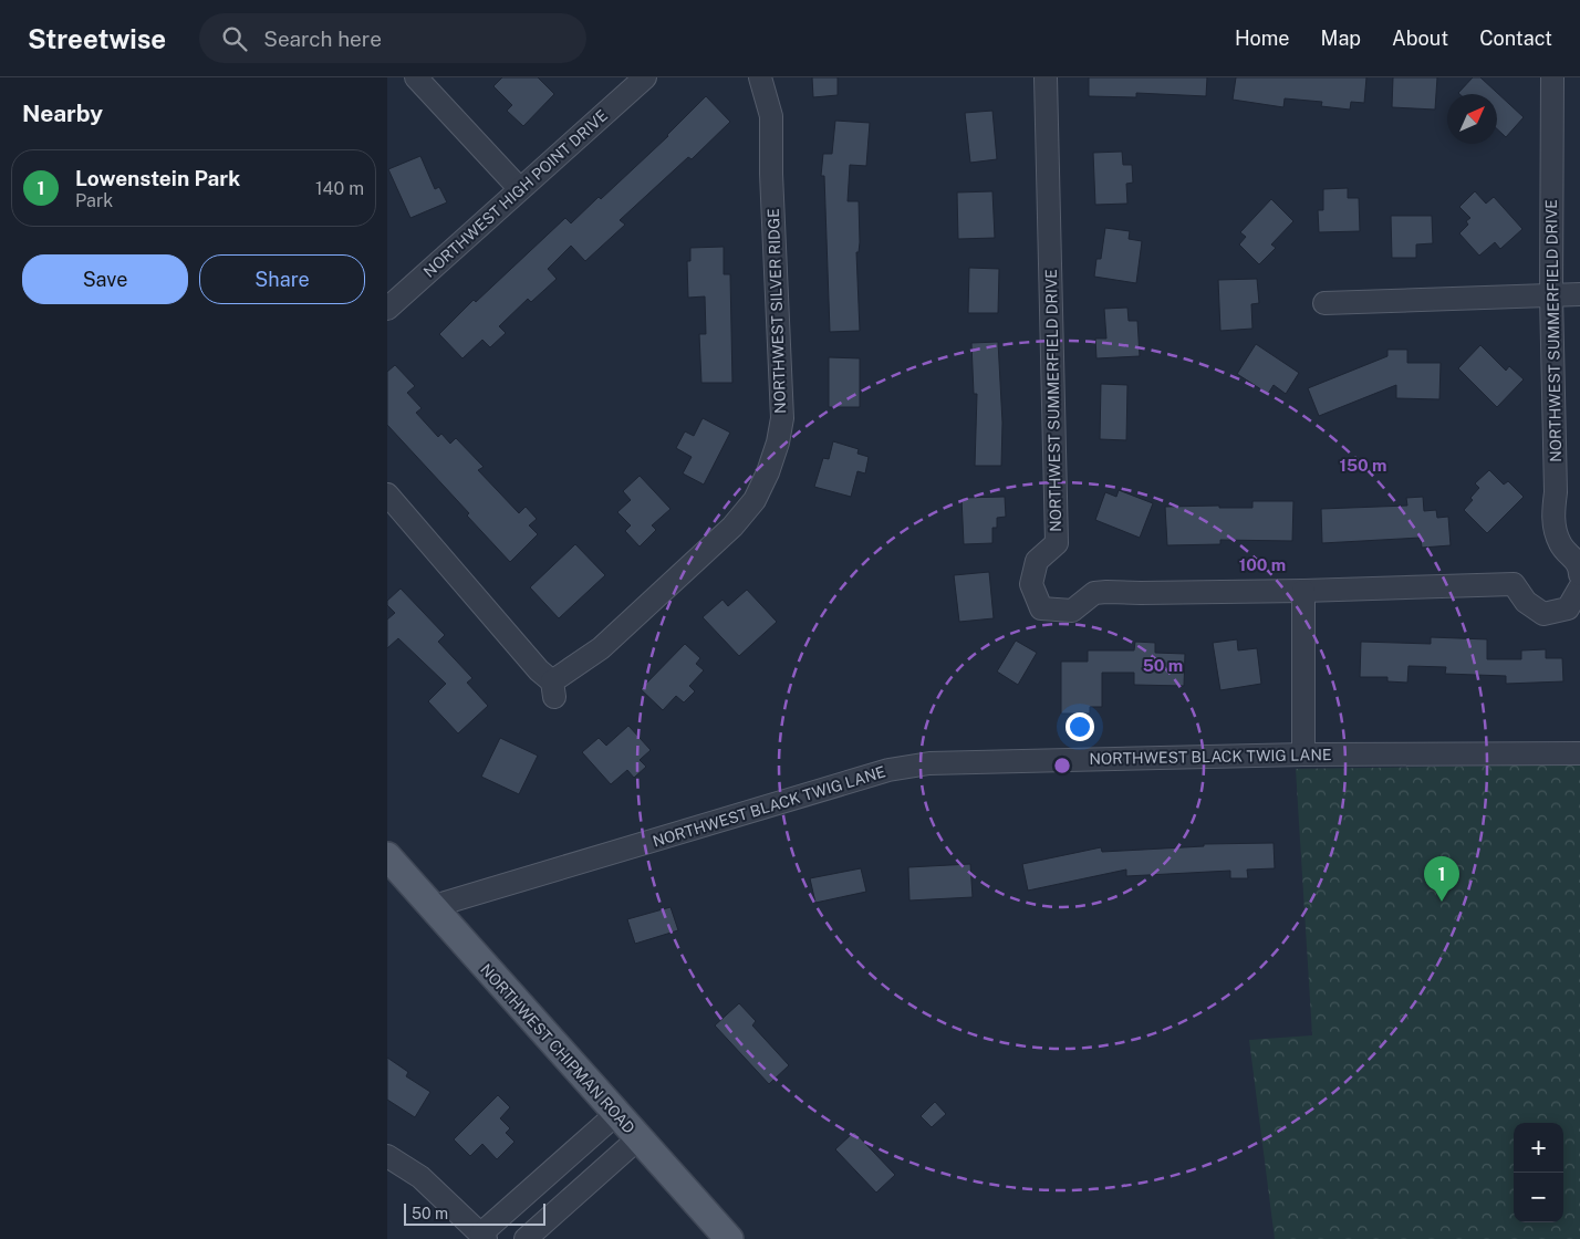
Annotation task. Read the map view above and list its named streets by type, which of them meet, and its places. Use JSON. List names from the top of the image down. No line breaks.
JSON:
{"streets":{"main road":["NORTHWEST CHIPMAN ROAD"],"street":["NORTHWEST HIGH POINT DRIVE","NORTHWEST SILVER RIDGE","NORTHWEST SUMMERFIELD DRIVE","NORTHWEST BLACK TWIG LANE"]},"crossings":[["NORTHWEST BLACK TWIG LANE","NORTHWEST CHIPMAN ROAD"]],"scale_bar":"50 m","north":"top right","page":{"header":"Streetwise","search":"Search here","nav":["Home","Map","About","Contact"],"heading":"Nearby","list":[{"mark":"1","name":"Lowenstein Park","note":"Park","value":"140 m"}],"buttons":["Save","Share"],"pins":"1","map_buttons":["+","−"],"scale":"50 m"},"rings":["150 m","100 m","50 m"]}
